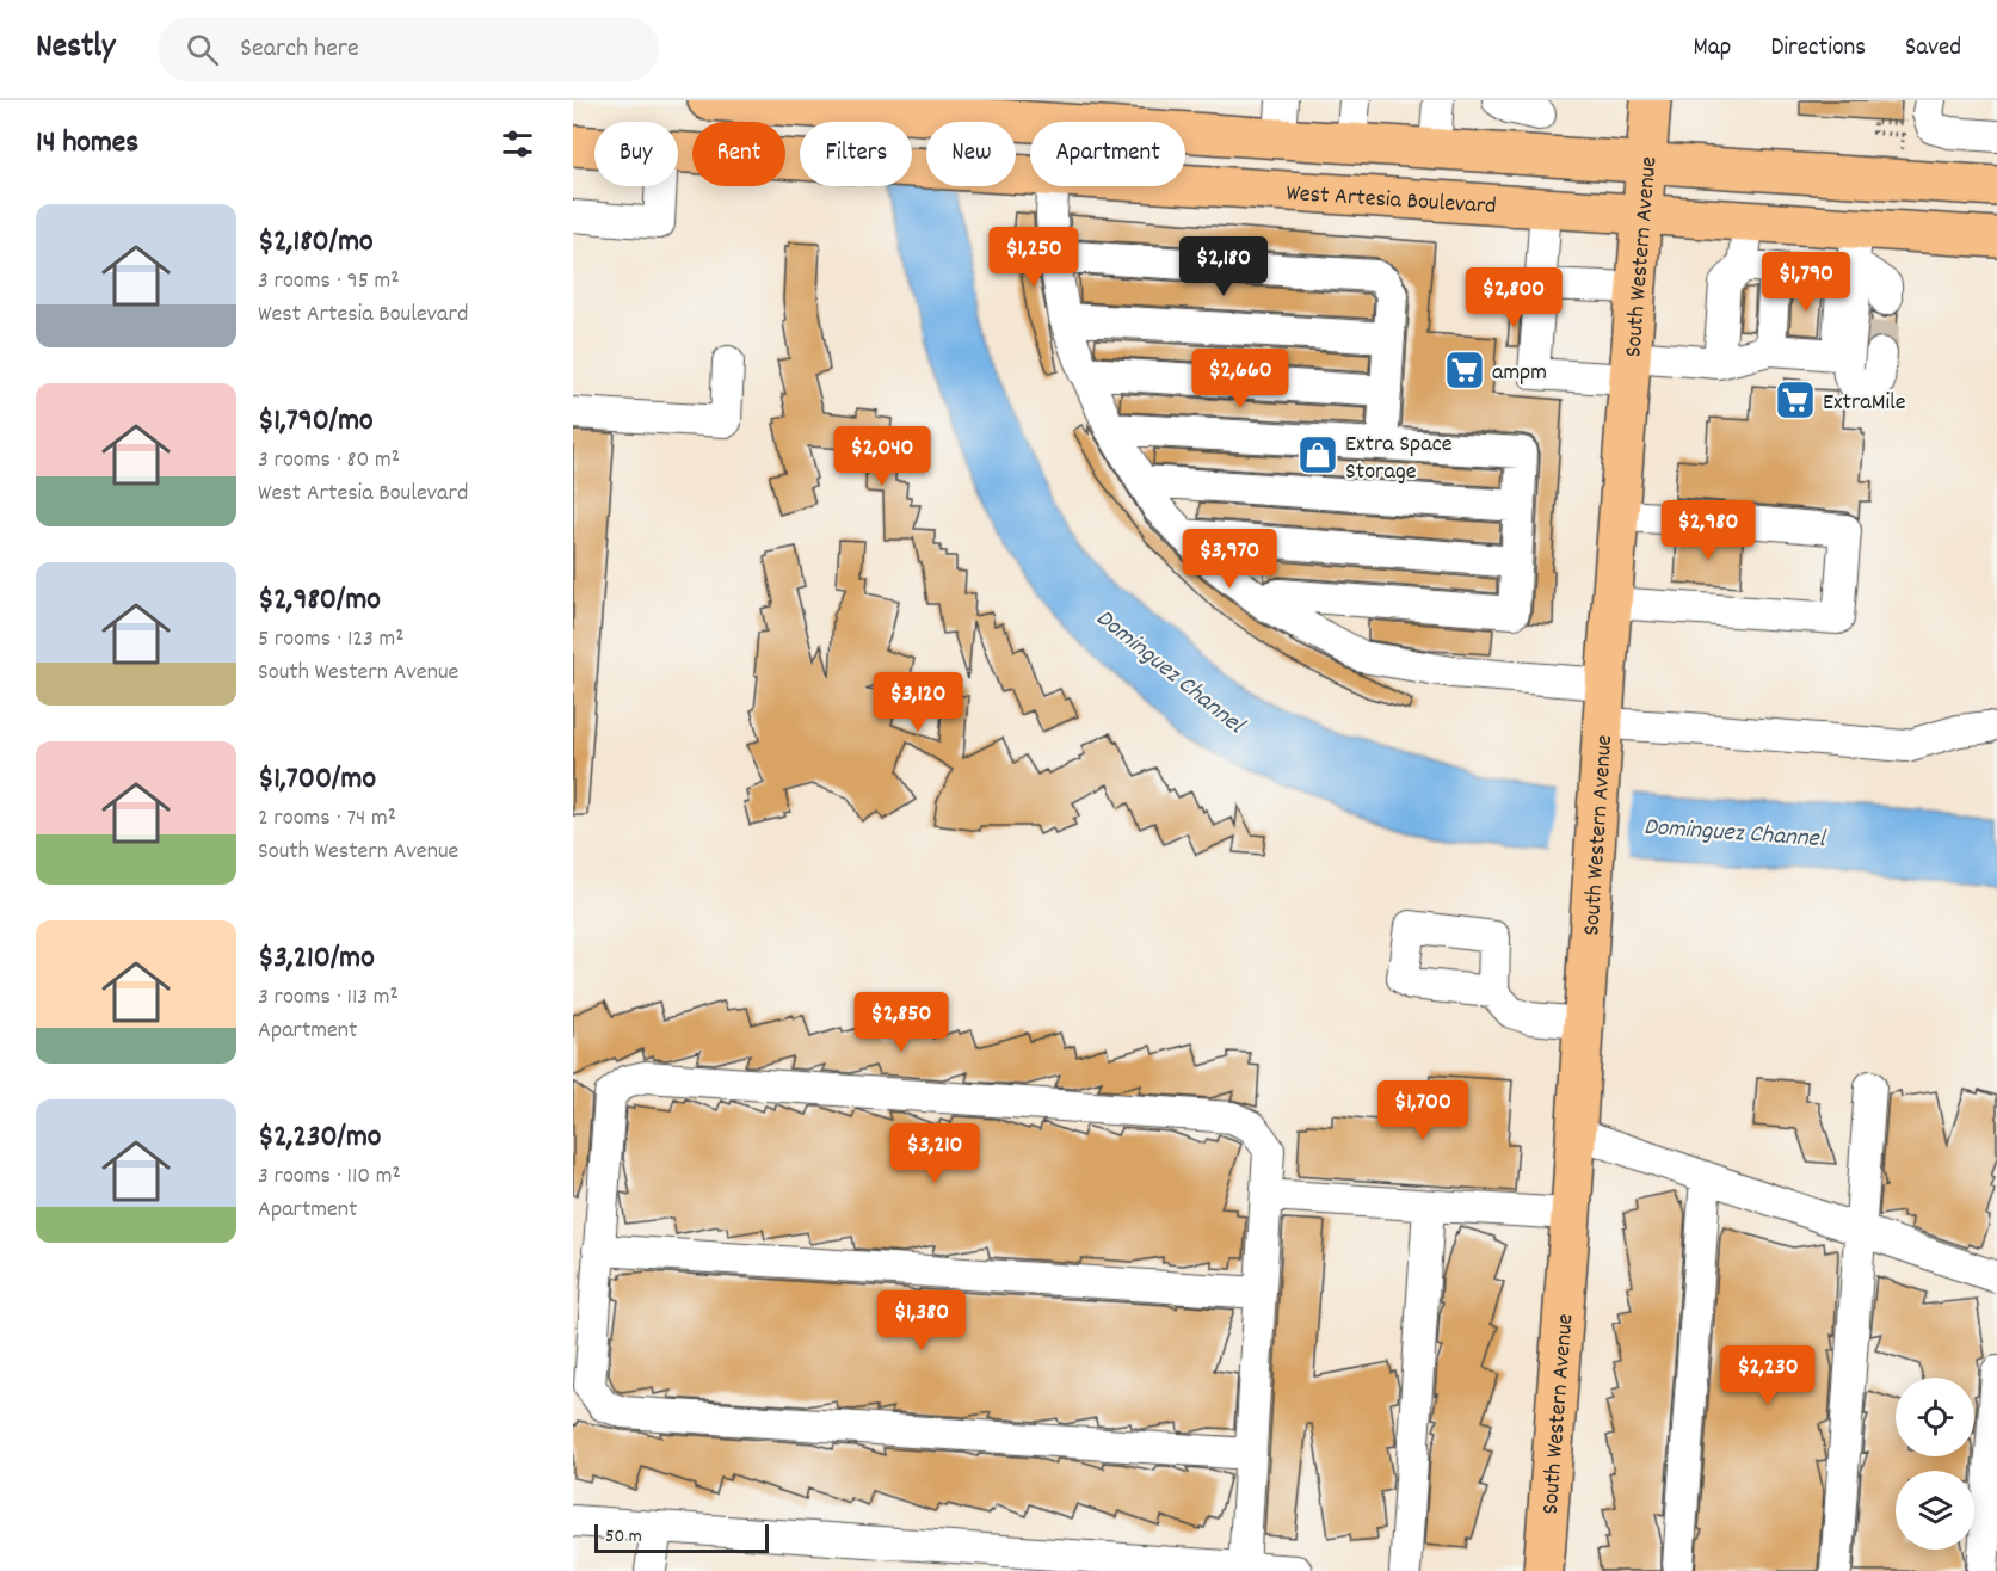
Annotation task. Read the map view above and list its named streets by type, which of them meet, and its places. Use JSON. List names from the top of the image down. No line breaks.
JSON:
{"streets":{"main road":["West Artesia Boulevard","South Western Avenue"]},"crossings":[["West Artesia Boulevard","South Western Avenue"]],"water":["Dominguez Channel"],"places":{"supermarket":["ampm","ExtraMile"],"shop":["Extra Space Storage"]},"scale_bar":"50 m","page":{"header":"Nestly","search":"Search here","nav":["Map","Directions","Saved"],"heading":"14 homes","chip":["Buy","Rent","Filters","New","Apartment"],"list":[{"name":"$2,180/mo","note":"3 rooms · 95 m² · West Artesia Boulevard"},{"name":"$1,790/mo","note":"3 rooms · 80 m² · West Artesia Boulevard"},{"name":"$2,980/mo","note":"5 rooms · 123 m² · South Western Avenue"},{"name":"$1,700/mo","note":"2 rooms · 74 m² · South Western Avenue"},{"name":"$3,210/mo","note":"3 rooms · 113 m² · Apartment"},{"name":"$2,230/mo","note":"3 rooms · 110 m² · Apartment"}],"price":["$1,250","$2,180","$1,790","$2,800","$2,660","$2,040","$2,980","$3,970","$3,120","$2,850","$1,700","$3,210","$1,380","$2,230"],"scale":"50 m"}}
